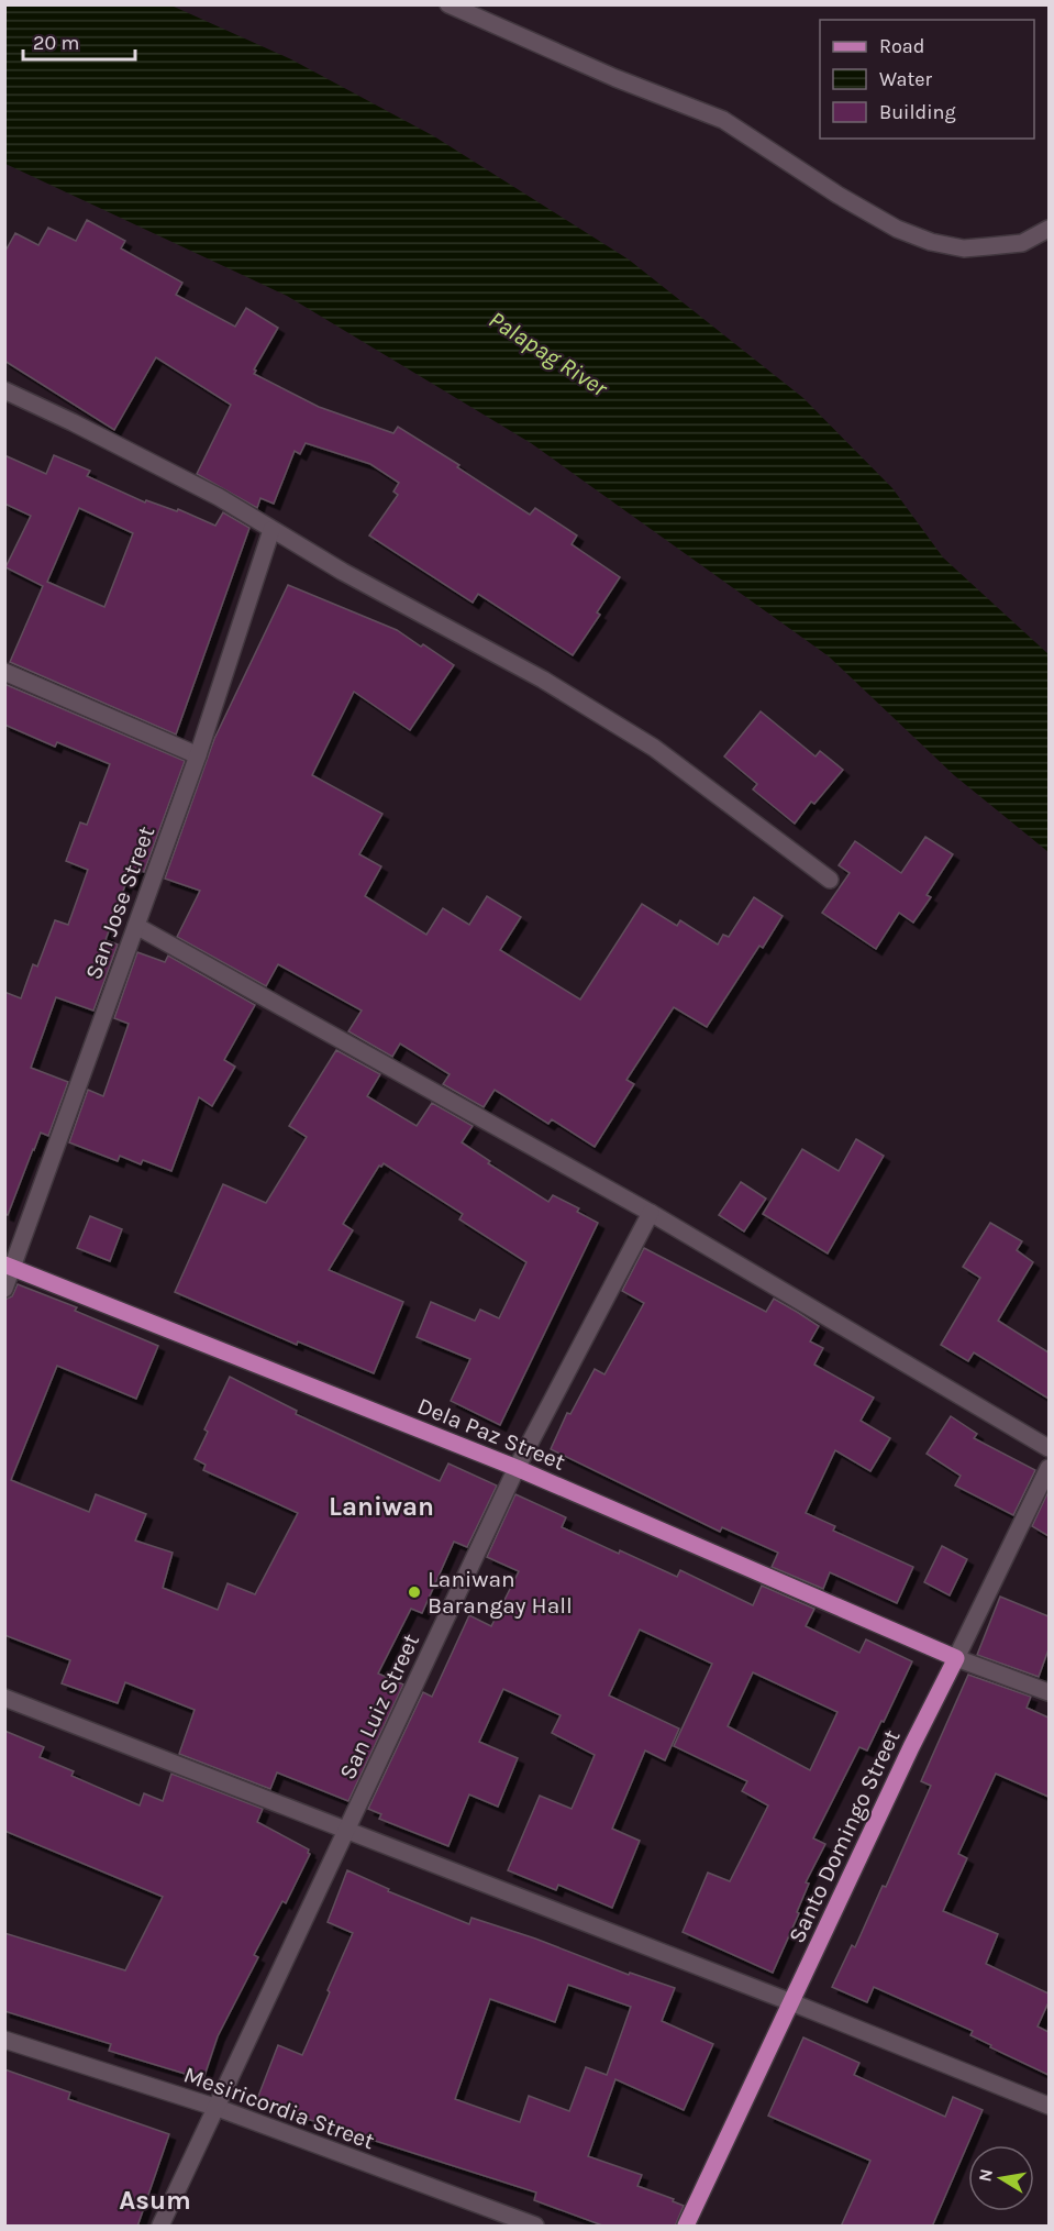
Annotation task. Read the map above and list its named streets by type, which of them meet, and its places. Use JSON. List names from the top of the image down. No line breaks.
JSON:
{"streets":{"main road":["Dela Paz Street","Santo Domingo Street"],"street":["San Jose Street","San Luiz Street","Mesiricordia Street"]},"crossings":[["San Jose Street","Dela Paz Street"],["Dela Paz Street","San Luiz Street"],["Dela Paz Street","Santo Domingo Street"],["San Luiz Street","Mesiricordia Street"]],"districts":["Laniwan","Asum"],"water":["Palapag River"],"places":["Laniwan Barangay Hall"],"legend":["Road","Water","Building"],"scale_bar":"20 m","north":"left"}
